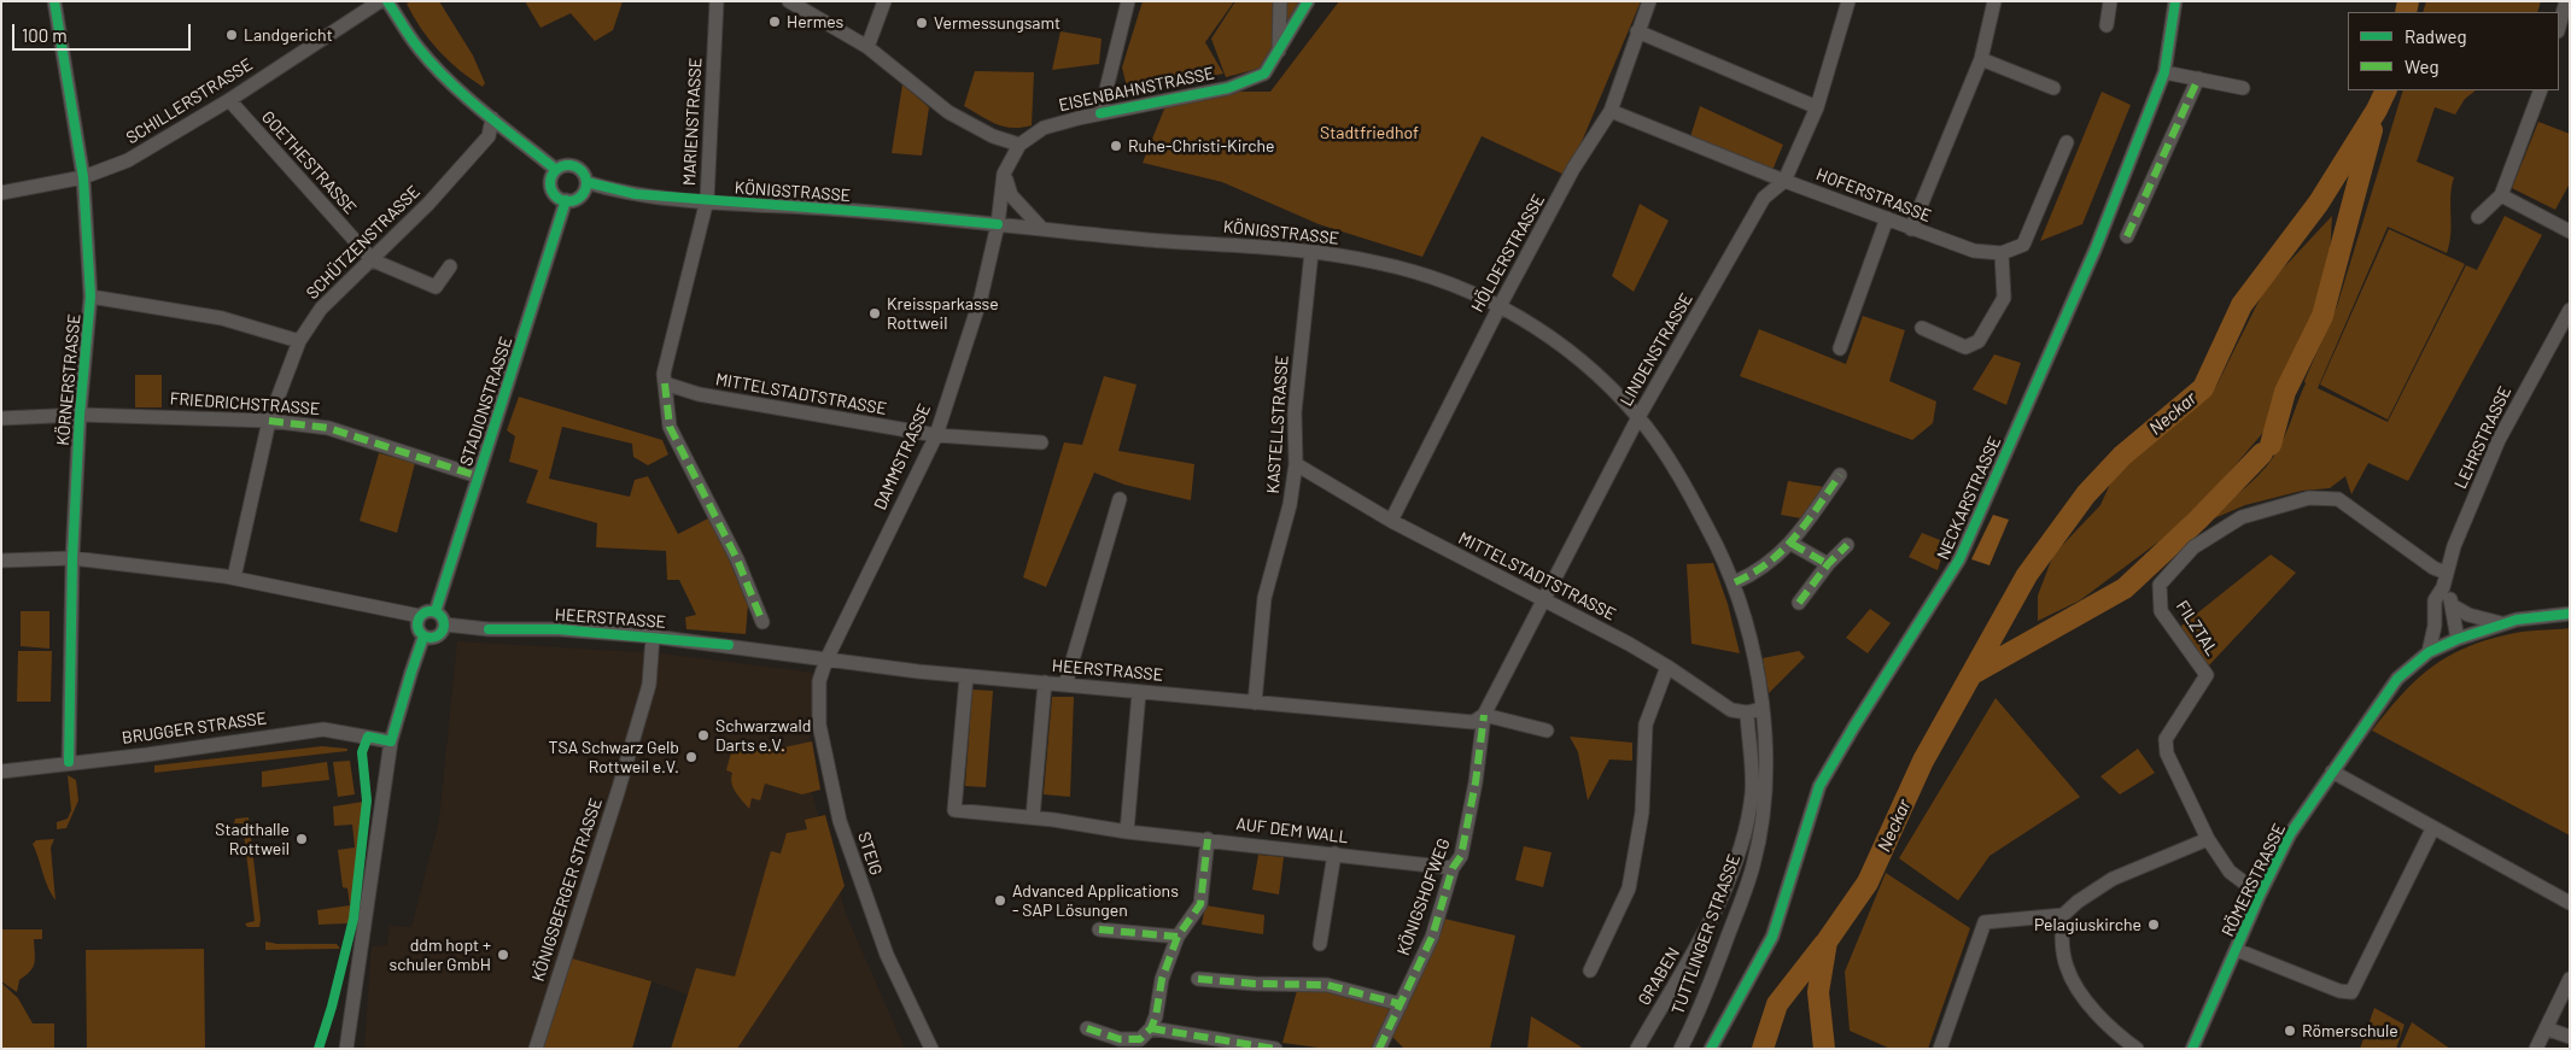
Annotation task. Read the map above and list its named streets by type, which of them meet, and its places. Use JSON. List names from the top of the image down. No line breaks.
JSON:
{"streets":{"street":["EISENBAHNSTRASSE","SCHILLERSTRASSE","MARIENSTRASSE","GOETHESTRASSE","KÖNIGSTRASSE","HOFERSTRASSE","SCHÜTZENSTRASSE","HÖLDERSTRASSE","LINDENSTRASSE","KÖRNERSTRASSE","MITTELSTADTSTRASSE","STADIONSTRASSE","FRIEDRICHSTRASSE","KASTELLSTRASSE","LEHRSTRASSE","DAMMSTRASSE","NECKARSTRASSE","HEERSTRASSE","FILZTAL","BRUGGER STRASSE","AUF DEM WALL","STEIG","RÖMERSTRASSE","KÖNIGSBERGER STRASSE","KÖNIGSHOFWEG","TUTTLINGER STRASSE","GRABEN"]},"crossings":[["EISENBAHNSTRASSE","KÖNIGSTRASSE"],["EISENBAHNSTRASSE","DAMMSTRASSE"],["SCHILLERSTRASSE","GOETHESTRASSE"],["SCHILLERSTRASSE","KÖRNERSTRASSE"],["MARIENSTRASSE","KÖNIGSTRASSE"],["MARIENSTRASSE","MITTELSTADTSTRASSE"],["GOETHESTRASSE","SCHÜTZENSTRASSE"],["KÖNIGSTRASSE","HÖLDERSTRASSE"],["KÖNIGSTRASSE","LINDENSTRASSE"],["KÖNIGSTRASSE","STADIONSTRASSE"],["KÖNIGSTRASSE","KASTELLSTRASSE"],["KÖNIGSTRASSE","DAMMSTRASSE"],["KÖNIGSTRASSE","TUTTLINGER STRASSE"],["HOFERSTRASSE","HÖLDERSTRASSE"],["HOFERSTRASSE","LINDENSTRASSE"],["SCHÜTZENSTRASSE","FRIEDRICHSTRASSE"],["HÖLDERSTRASSE","MITTELSTADTSTRASSE"],["LINDENSTRASSE","MITTELSTADTSTRASSE"],["LINDENSTRASSE","HEERSTRASSE"],["LINDENSTRASSE","KÖNIGSHOFWEG"],["LINDENSTRASSE","TUTTLINGER STRASSE"],["KÖRNERSTRASSE","FRIEDRICHSTRASSE"],["KÖRNERSTRASSE","BRUGGER STRASSE"],["MITTELSTADTSTRASSE","KASTELLSTRASSE"],["MITTELSTADTSTRASSE","DAMMSTRASSE"],["MITTELSTADTSTRASSE","GRABEN"],["STADIONSTRASSE","FRIEDRICHSTRASSE"],["STADIONSTRASSE","HEERSTRASSE"],["KASTELLSTRASSE","HEERSTRASSE"],["LEHRSTRASSE","FILZTAL"],["LEHRSTRASSE","RÖMERSTRASSE"],["DAMMSTRASSE","HEERSTRASSE"],["DAMMSTRASSE","STEIG"],["HEERSTRASSE","AUF DEM WALL"],["HEERSTRASSE","STEIG"],["HEERSTRASSE","KÖNIGSBERGER STRASSE"],["HEERSTRASSE","KÖNIGSHOFWEG"],["AUF DEM WALL","KÖNIGSHOFWEG"]],"water":["Neckar"],"parks":["Stadtfriedhof"],"places":["Hermes","Vermessungsamt","Landgericht","Ruhe-Christi-Kirche","Kreissparkasse Rottweil","Schwarzwald Darts e.V.","TSA Schwarz Gelb Rottweil e.V.","Stadthalle Rottweil","Advanced Applications - SAP Lösungen","Pelagiuskirche","ddm hopt + schuler GmbH","Römerschule"],"legend":["Radweg","Weg"],"scale_bar":"100 m"}
